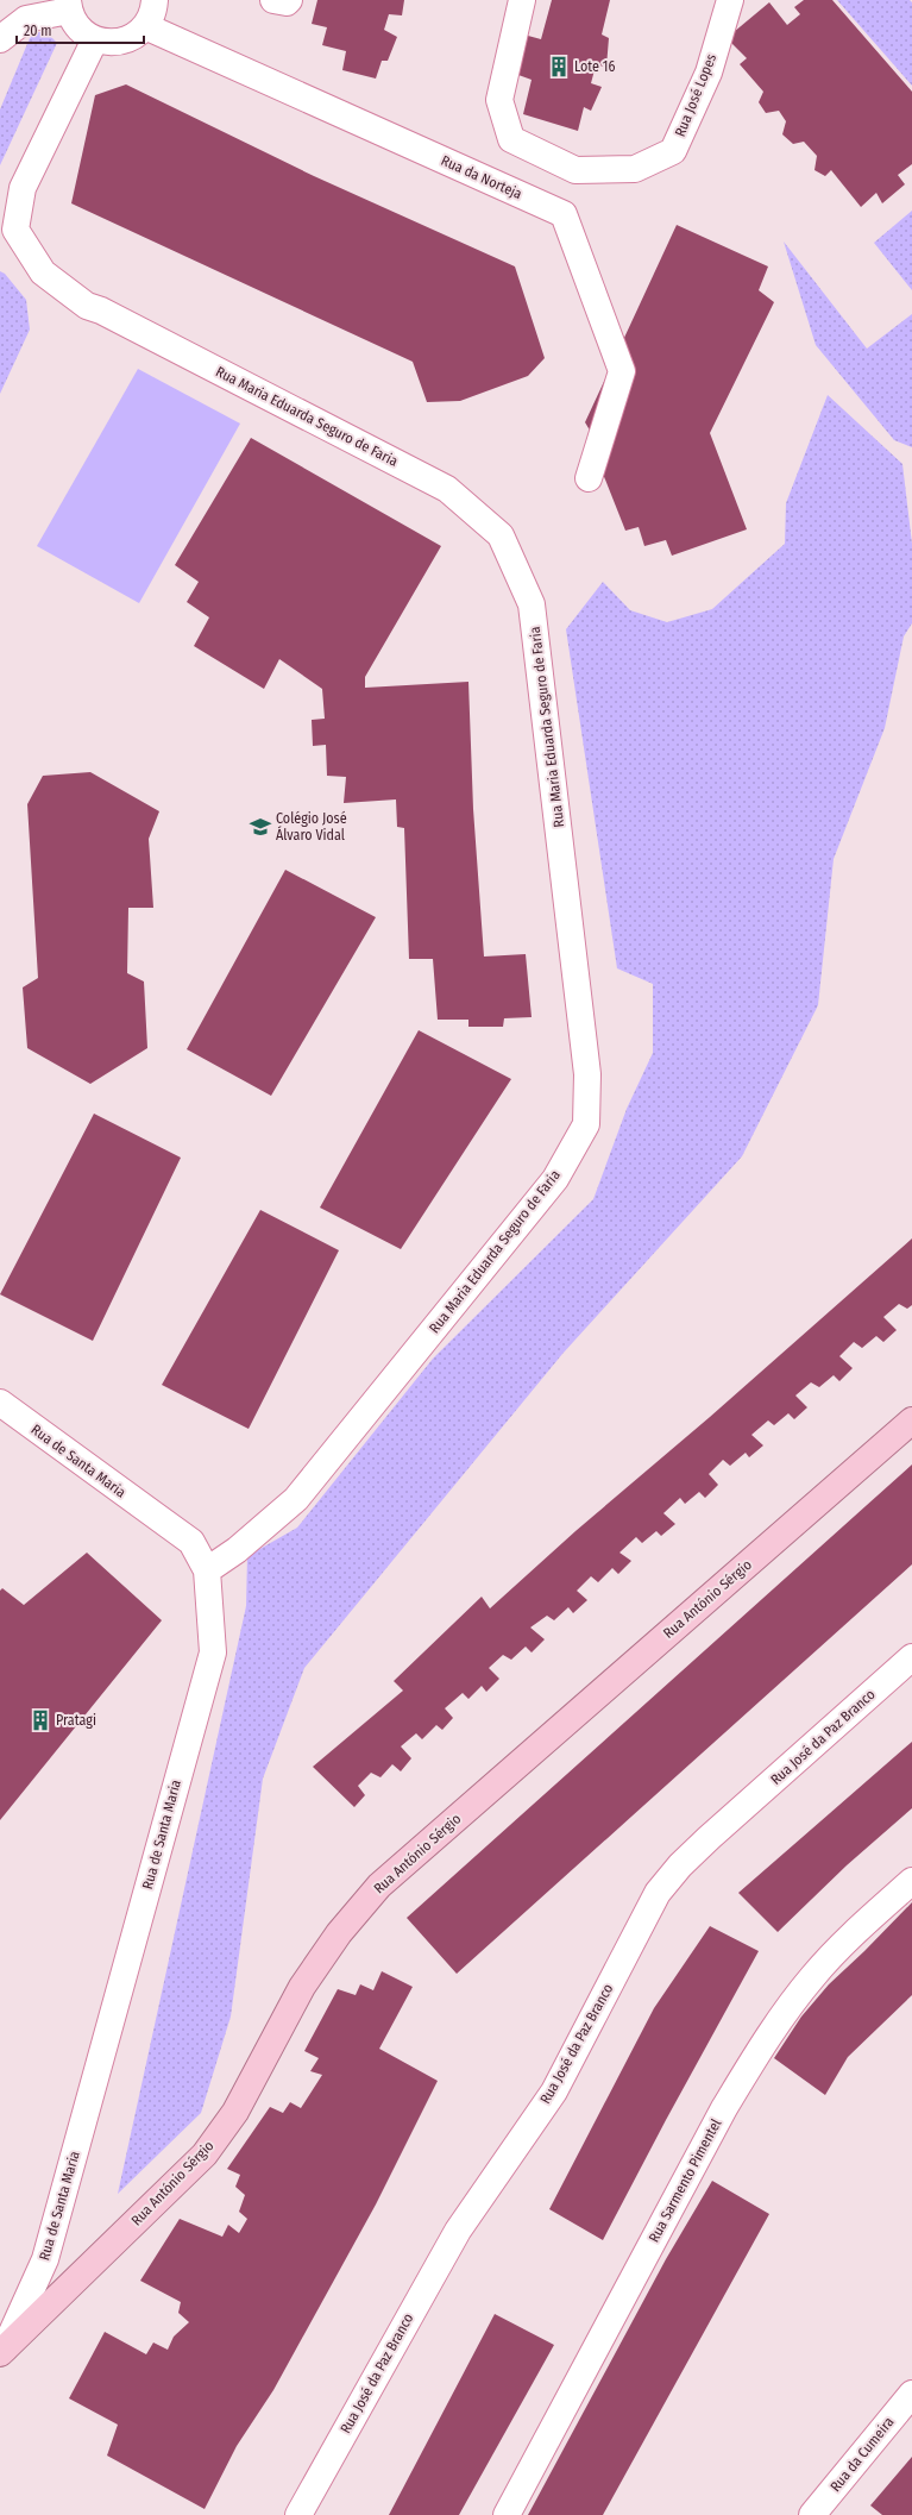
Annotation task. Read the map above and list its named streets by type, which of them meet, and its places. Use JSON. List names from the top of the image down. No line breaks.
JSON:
{"streets":{"main road":["Rua António Sérgio"],"street":["Rua José Lopes","Rua da Norteja","Rua Maria Eduarda Seguro de Faria","Rua de Santa Maria","Rua José da Paz Branco","Rua Sarmento Pimentel","Rua da Cumeira"]},"crossings":[["Rua Maria Eduarda Seguro de Faria","Rua de Santa Maria"],["Rua de Santa Maria","Rua António Sérgio"]],"places":{"building":["Lote 16","Pratagi"],"school or university":["Colégio José Álvaro Vidal"]},"scale_bar":"20 m"}
